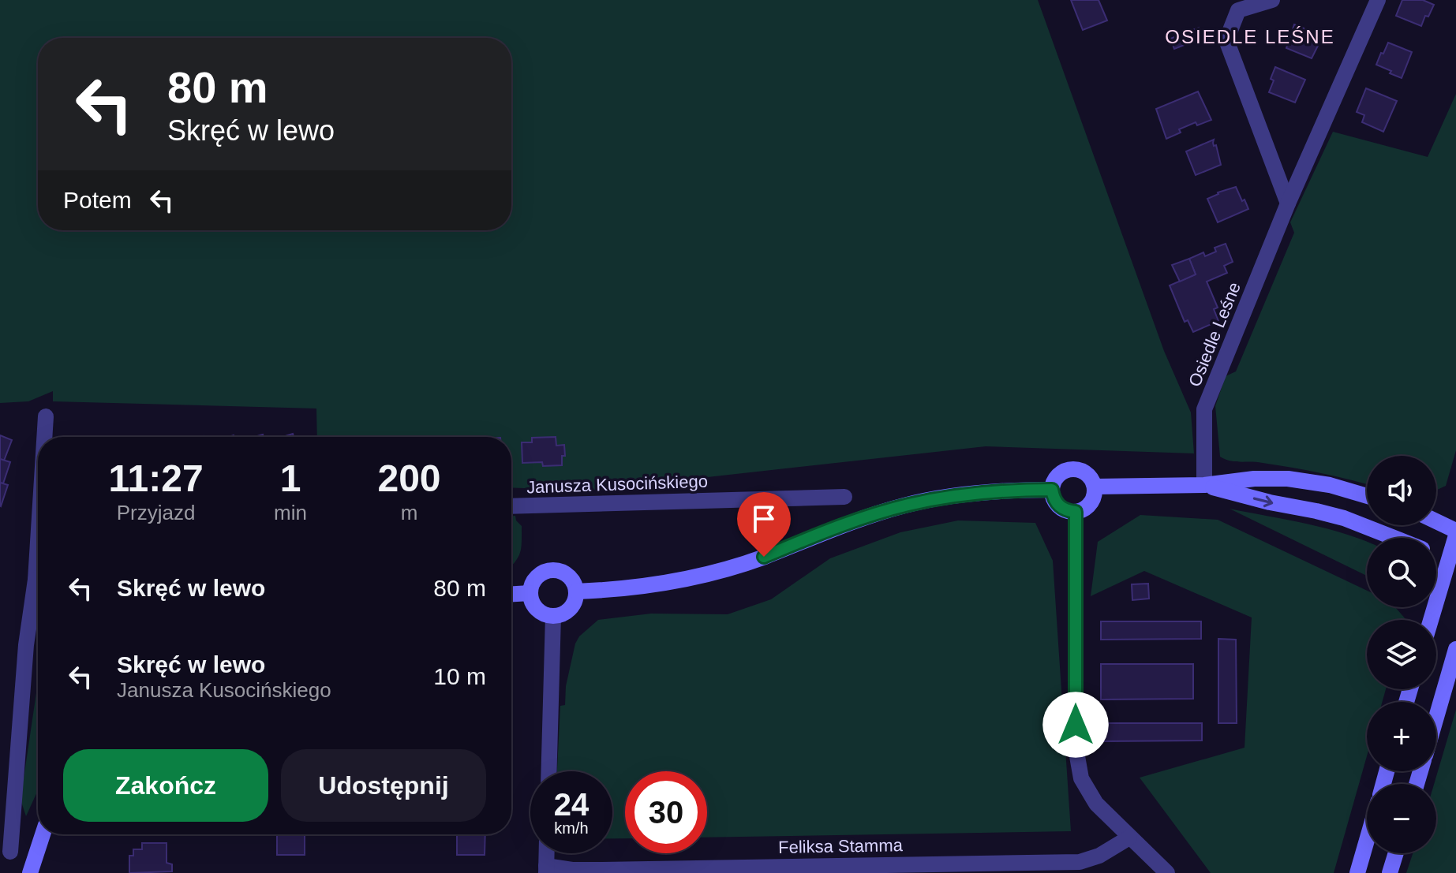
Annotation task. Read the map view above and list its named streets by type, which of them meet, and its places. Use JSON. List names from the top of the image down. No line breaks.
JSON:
{"streets":{"street":["Osiedle Leśne","Janusza Kusocińskiego","Feliksa Stamma"]},"districts":["OSIEDLE LEŚNE"],"page":{"turn":["80 m","Skręć w lewo"],"then":"Potem","eta":["11:27","Przyjazd","1","min","200","m"],"map_buttons":["+","−"],"list":[{"name":"Skręć w lewo","value":"80 m"},{"name":"Skręć w lewo","note":"Janusza Kusocińskiego","value":"10 m"}],"buttons":["Zakończ","Udostępnij"],"speed":"24 km/h","limit":"30"}}
